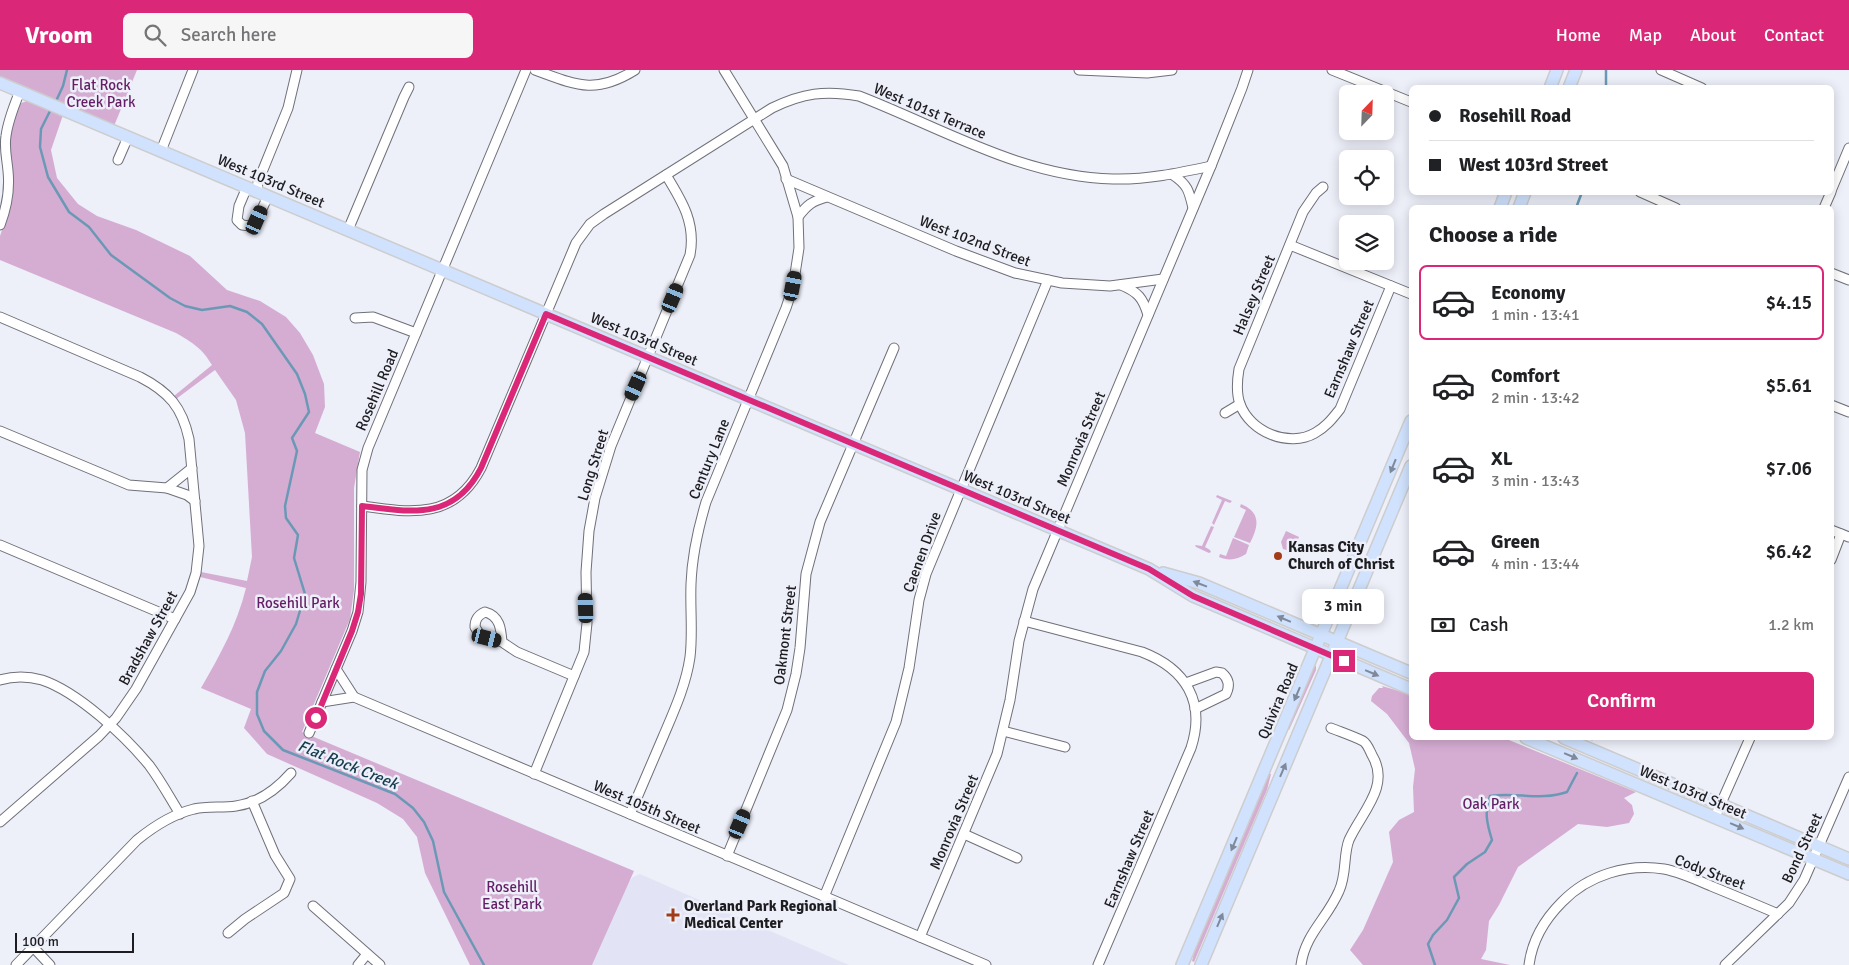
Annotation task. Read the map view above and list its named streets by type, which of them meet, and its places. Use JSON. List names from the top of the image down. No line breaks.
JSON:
{"streets":{"main road":["West 103rd Street","Quivira Road"],"street":["West 101st Terrace","West 102nd Street","Halsey Street","Earnshaw Street","Rosehill Road","Monrovia Street","Century Lane","Long Street","Caenen Drive","Oakmont Street","Bradshaw Street","West 105th Street","Bond Street","Cody Street"]},"crossings":[["West 101st Terrace","West 103rd Street"],["West 101st Terrace","Rosehill Road"],["West 101st Terrace","Monrovia Street"],["West 101st Terrace","Century Lane"],["West 101st Terrace","Long Street"],["West 103rd Street","Rosehill Road"],["West 103rd Street","Monrovia Street"],["West 103rd Street","Century Lane"],["West 103rd Street","Long Street"],["West 103rd Street","Caenen Drive"],["West 103rd Street","Oakmont Street"],["West 103rd Street","Quivira Road"],["West 103rd Street","Bond Street"],["West 102nd Street","Monrovia Street"],["West 102nd Street","Century Lane"],["West 102nd Street","Caenen Drive"],["Halsey Street","Earnshaw Street"],["Monrovia Street","West 105th Street"],["Century Lane","West 105th Street"],["Long Street","West 105th Street"],["Caenen Drive","West 105th Street"],["Oakmont Street","West 105th Street"],["Bond Street","Cody Street"]],"water":["Flat Rock Creek"],"parks":["Flat Rock Creek Park","Rosehill Park","Oak Park","Rosehill East Park"],"places":{"other":["Kansas City Church of Christ"],"health":["Overland Park Regional Medical Center"]},"scale_bar":"100 m","north":"top right","page":{"header":"Vroom","search":"Search here","nav":["Home","Map","About","Contact"],"banner":["Rosehill Road","West 103rd Street"],"heading":"Choose a ride","list":[{"name":"Economy","note":"1 min · 13:41","value":"$4.15"},{"name":"Comfort","note":"2 min · 13:42","value":"$5.61"},{"name":"XL","note":"3 min · 13:43","value":"$7.06"},{"name":"Green","note":"4 min · 13:44","value":"$6.42"}],"bubble":"3 min","pay":["Cash","1.2 km"],"buttons":"Confirm","scale":"100 m"}}
